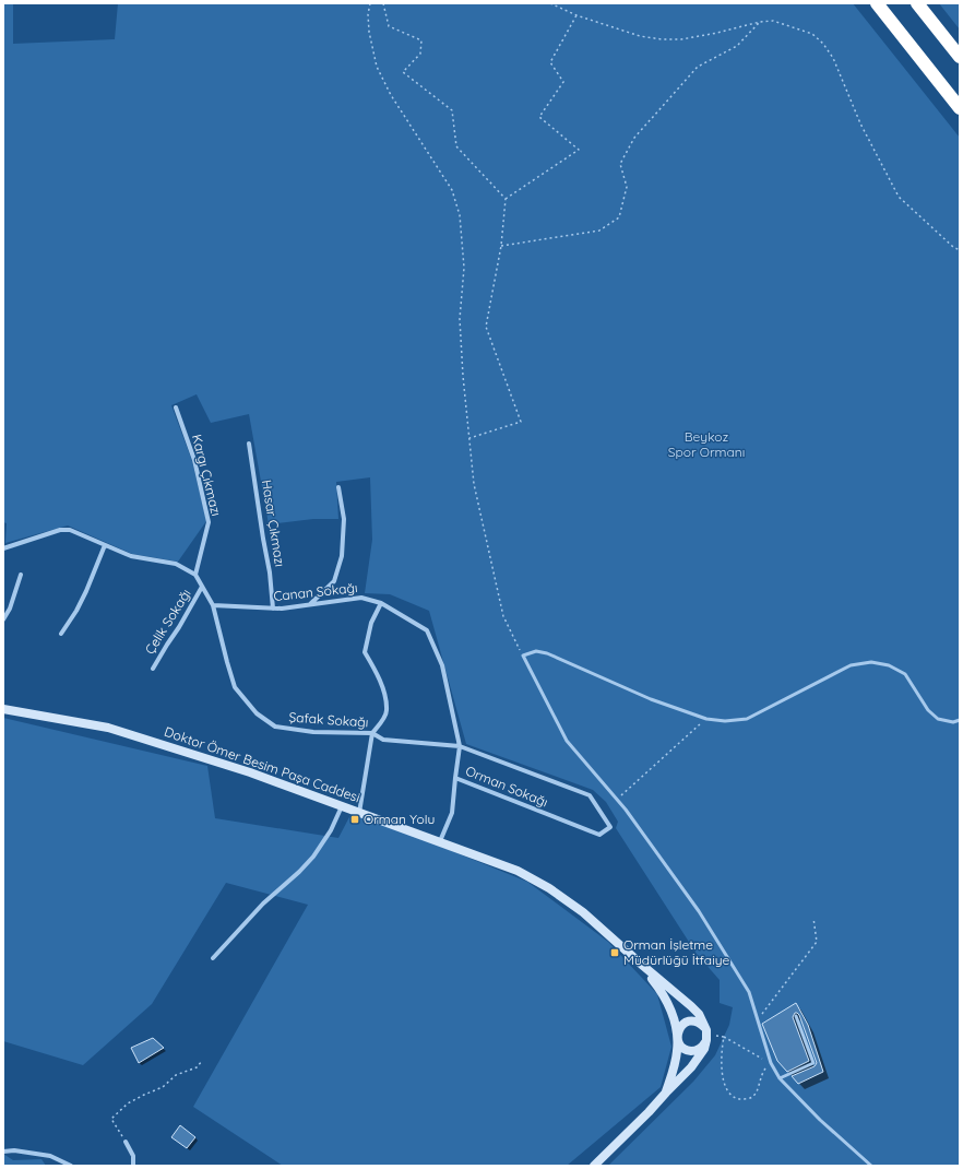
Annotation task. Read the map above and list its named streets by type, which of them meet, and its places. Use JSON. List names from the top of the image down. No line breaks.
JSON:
{"streets":{"street":["Kargı Çıkmazı","Hasar Çıkmazı","Canan Sokağı","Çelik Sokağı","Şafak Sokağı","Doktor Ömer Besim Paşa Caddesi","Orman Sokağı"]},"crossings":[["Hasar Çıkmazı","Canan Sokağı"],["Canan Sokağı","Şafak Sokağı"],["Canan Sokağı","Orman Sokağı"],["Şafak Sokağı","Orman Sokağı"],["Doktor Ömer Besim Paşa Caddesi","Orman Sokağı"]],"parks":["Beykoz Spor Ormanı"],"places":{"transit":["Orman Yolu","Orman İşletme Müdürlüğü İtfaiye"]}}
